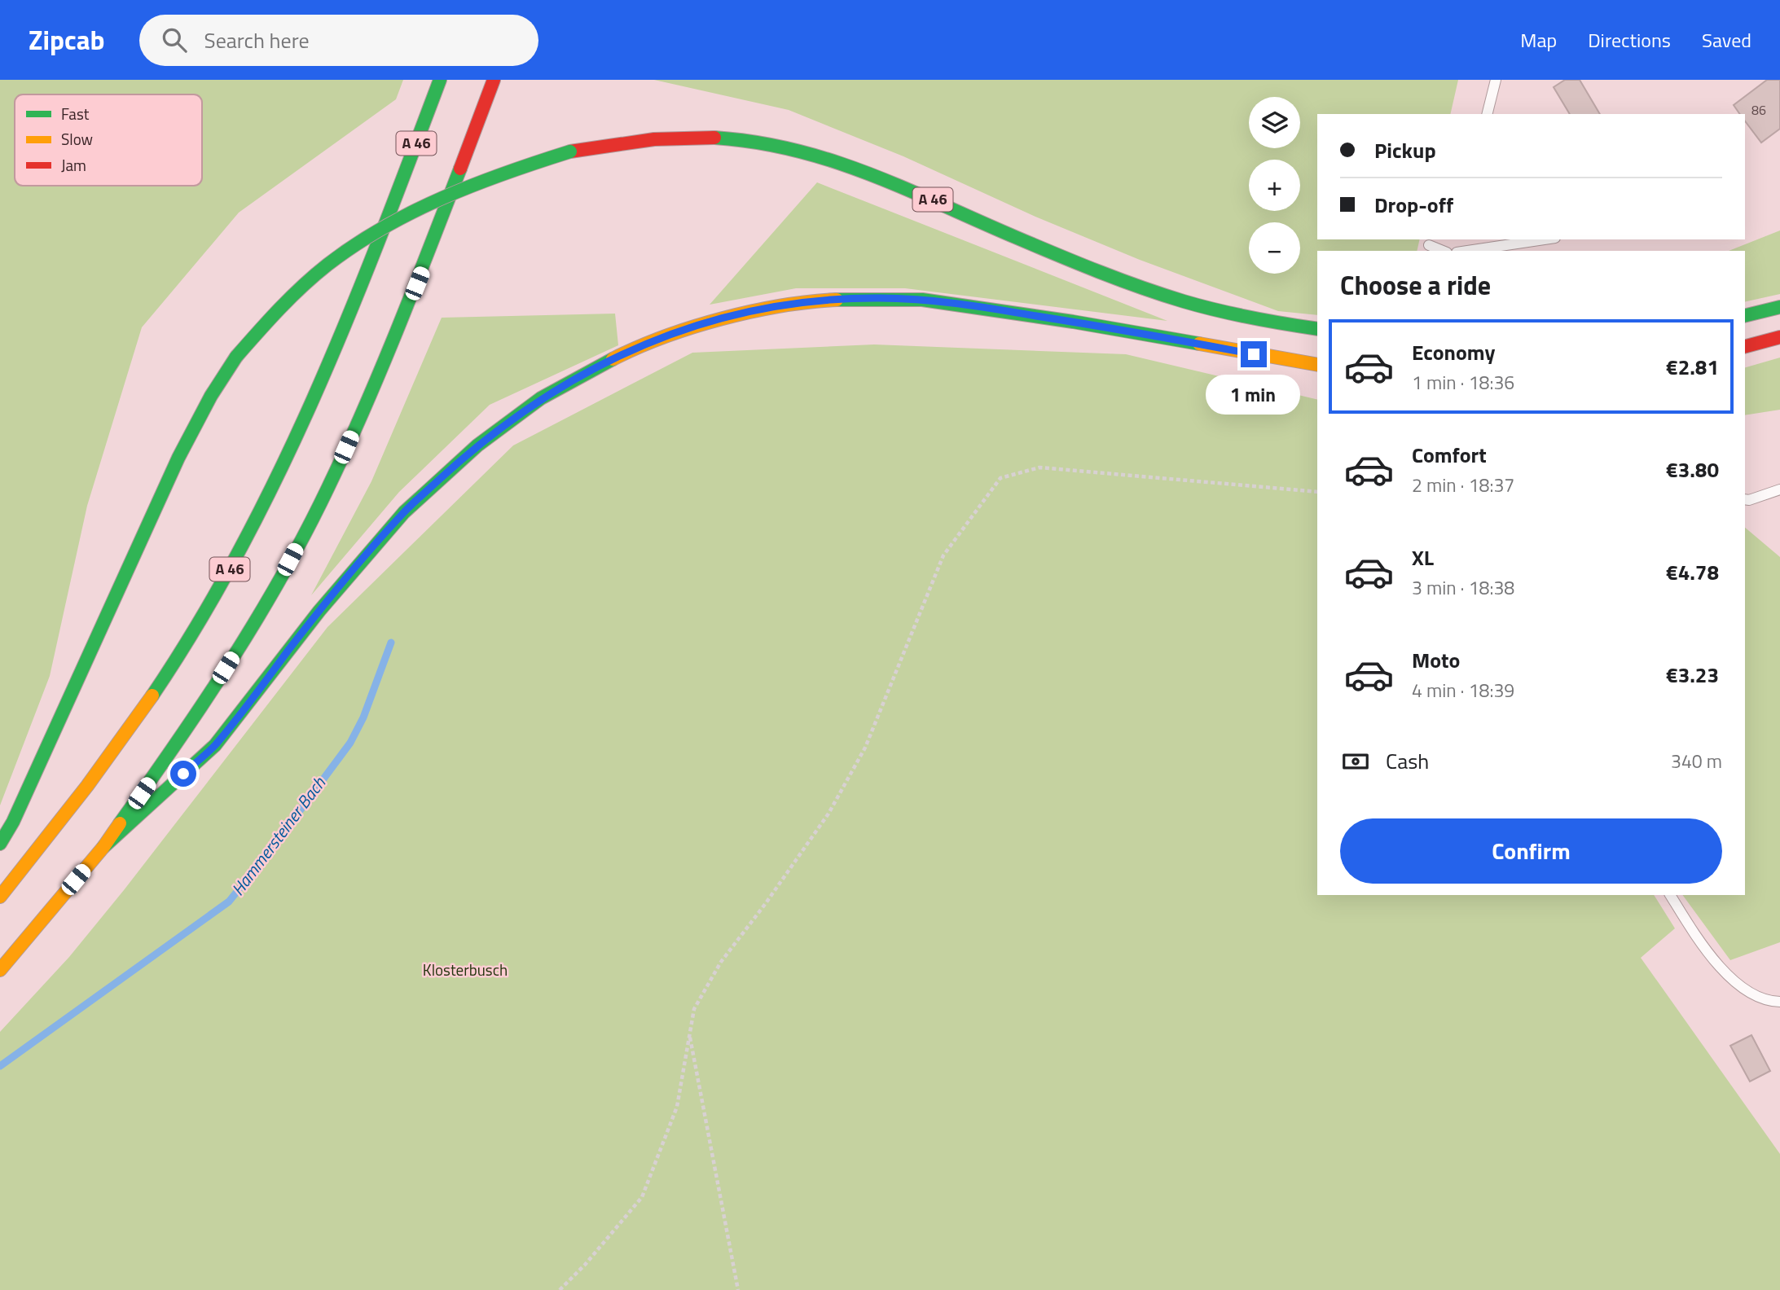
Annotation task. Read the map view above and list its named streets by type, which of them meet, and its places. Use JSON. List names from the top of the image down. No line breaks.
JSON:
{"streets":{"highway":["A 46"]},"water":["Hammersteiner Bach"],"parks":["Klosterbusch"],"house_numbers":["86"],"legend":["Fast","Slow","Jam"],"page":{"header":"Zipcab","search":"Search here","nav":["Map","Directions","Saved"],"map_buttons":["+","−"],"banner":["Pickup","Drop-off"],"heading":"Choose a ride","list":[{"name":"Economy","note":"1 min · 18:36","value":"€2.81"},{"name":"Comfort","note":"2 min · 18:37","value":"€3.80"},{"name":"XL","note":"3 min · 18:38","value":"€4.78"},{"name":"Moto","note":"4 min · 18:39","value":"€3.23"}],"bubble":"1 min","pay":["Cash","340 m"],"buttons":"Confirm"}}
